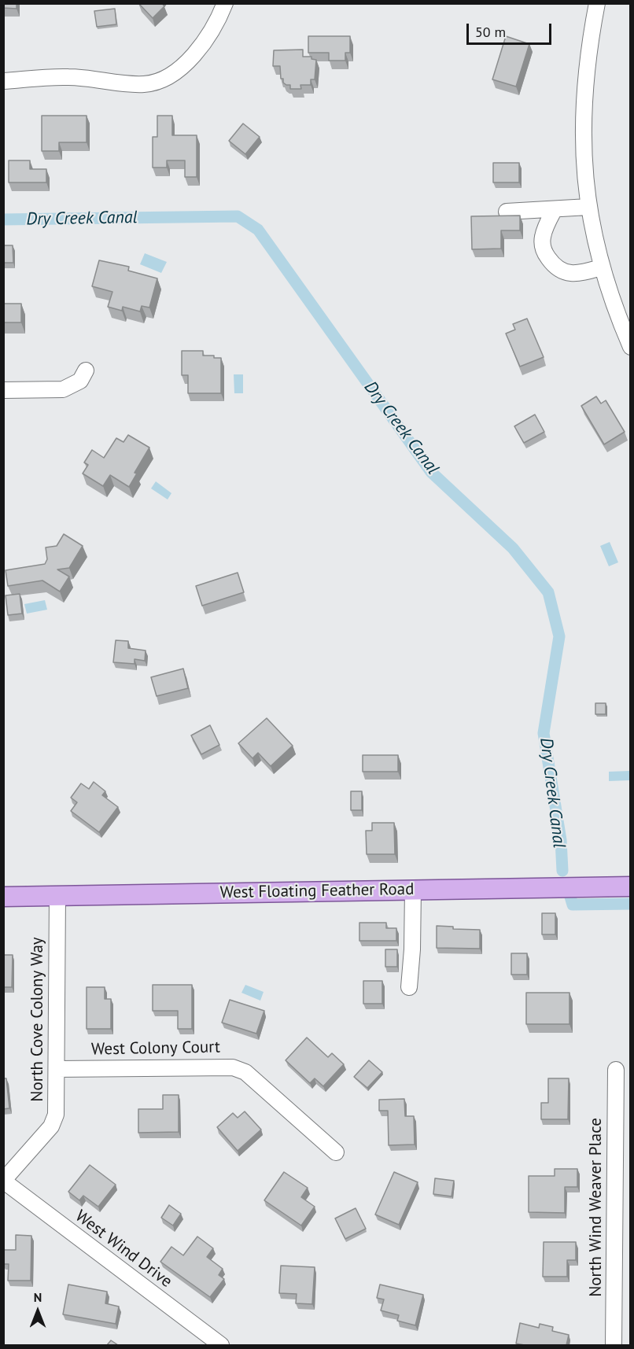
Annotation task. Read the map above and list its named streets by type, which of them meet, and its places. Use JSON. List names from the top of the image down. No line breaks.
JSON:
{"streets":{"main road":["West Floating Feather Road"],"street":["North Cove Colony Way","West Colony Court","North Wind Weaver Place","West Wind Drive"]},"crossings":[["West Floating Feather Road","North Cove Colony Way"],["North Cove Colony Way","West Colony Court"],["North Cove Colony Way","West Wind Drive"]],"water":["Dry Creek Canal"],"scale_bar":"50 m","north":"top"}
